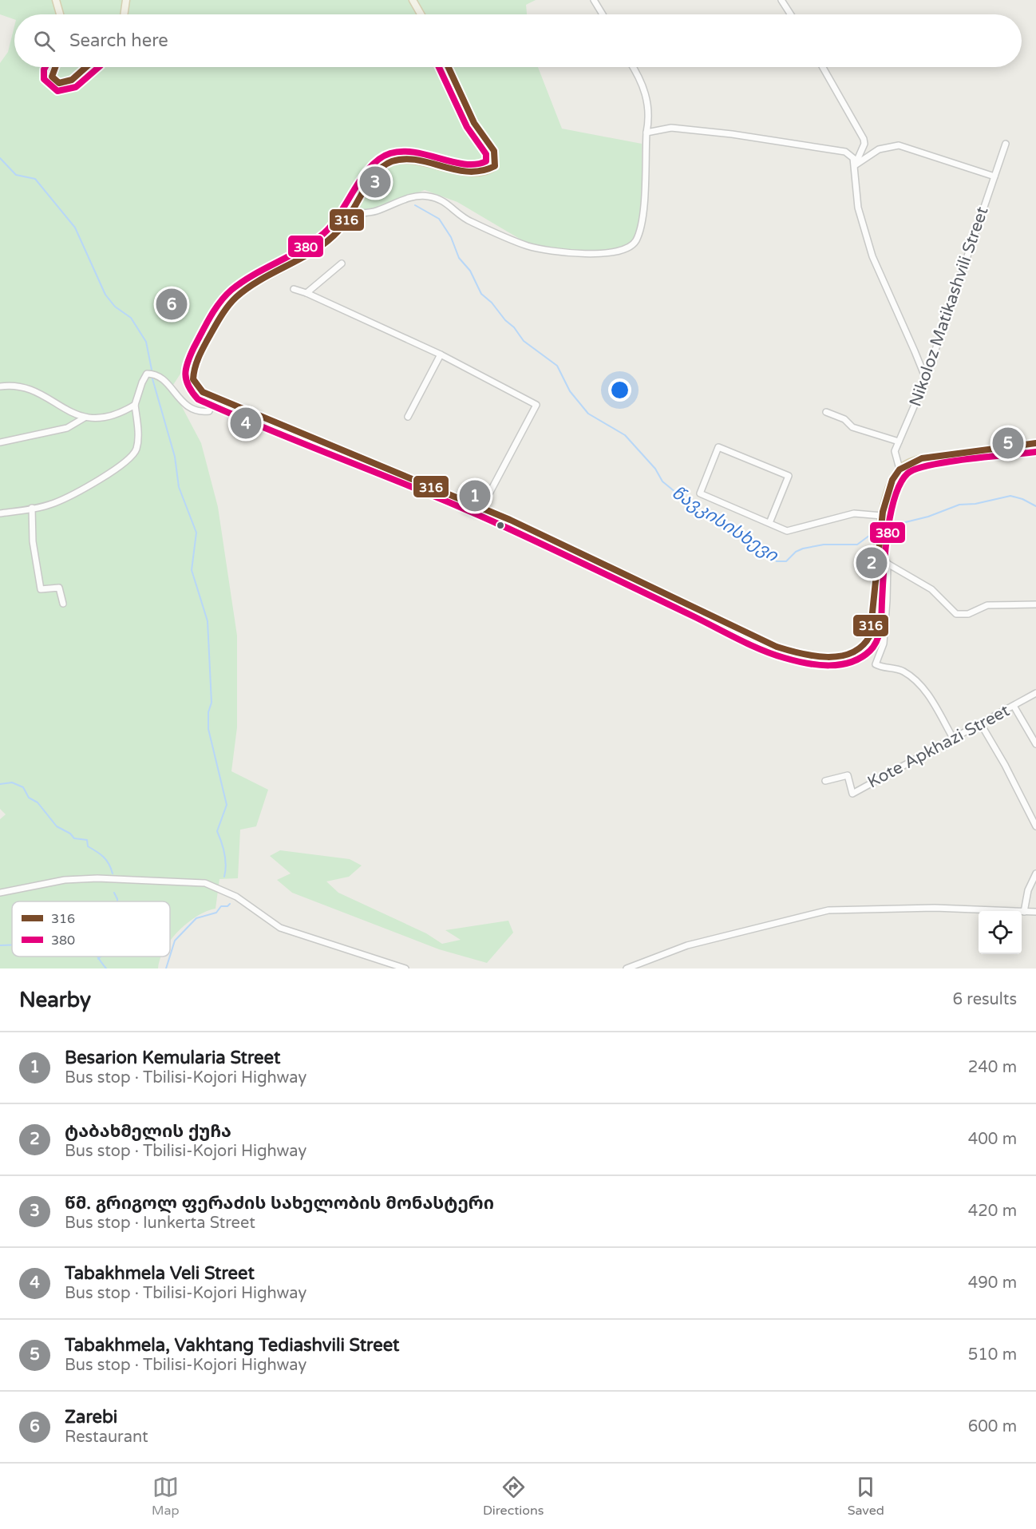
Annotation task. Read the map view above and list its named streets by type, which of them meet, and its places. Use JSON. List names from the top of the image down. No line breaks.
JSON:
{"streets":{"street":["Nikoloz Matikashvili Street","Kote Apkhazi Street"]},"water":["წავკისისხევი"],"lines":["transit line 316","transit line 380"],"legend":["316","380"],"page":{"search":"Search here","pins":["3","6","4","5","1","2"],"heading":["Nearby","6 results"],"list":[{"mark":"1","name":"Besarion Kemularia Street","note":"Bus stop · Tbilisi-Kojori Highway","value":"240 m"},{"mark":"2","name":"ტაბახმელის ქუჩა","note":"Bus stop · Tbilisi-Kojori Highway","value":"400 m"},{"mark":"3","name":"წმ. გრიგოლ ფერაძის სახელობის მონასტერი","note":"Bus stop · Iunkerta Street","value":"420 m"},{"mark":"4","name":"Tabakhmela Veli Street","note":"Bus stop · Tbilisi-Kojori Highway","value":"490 m"},{"mark":"5","name":"Tabakhmela, Vakhtang Tediashvili Street","note":"Bus stop · Tbilisi-Kojori Highway","value":"510 m"},{"mark":"6","name":"Zarebi","note":"Restaurant","value":"600 m"}],"nav":["Map","Directions","Saved"]}}
